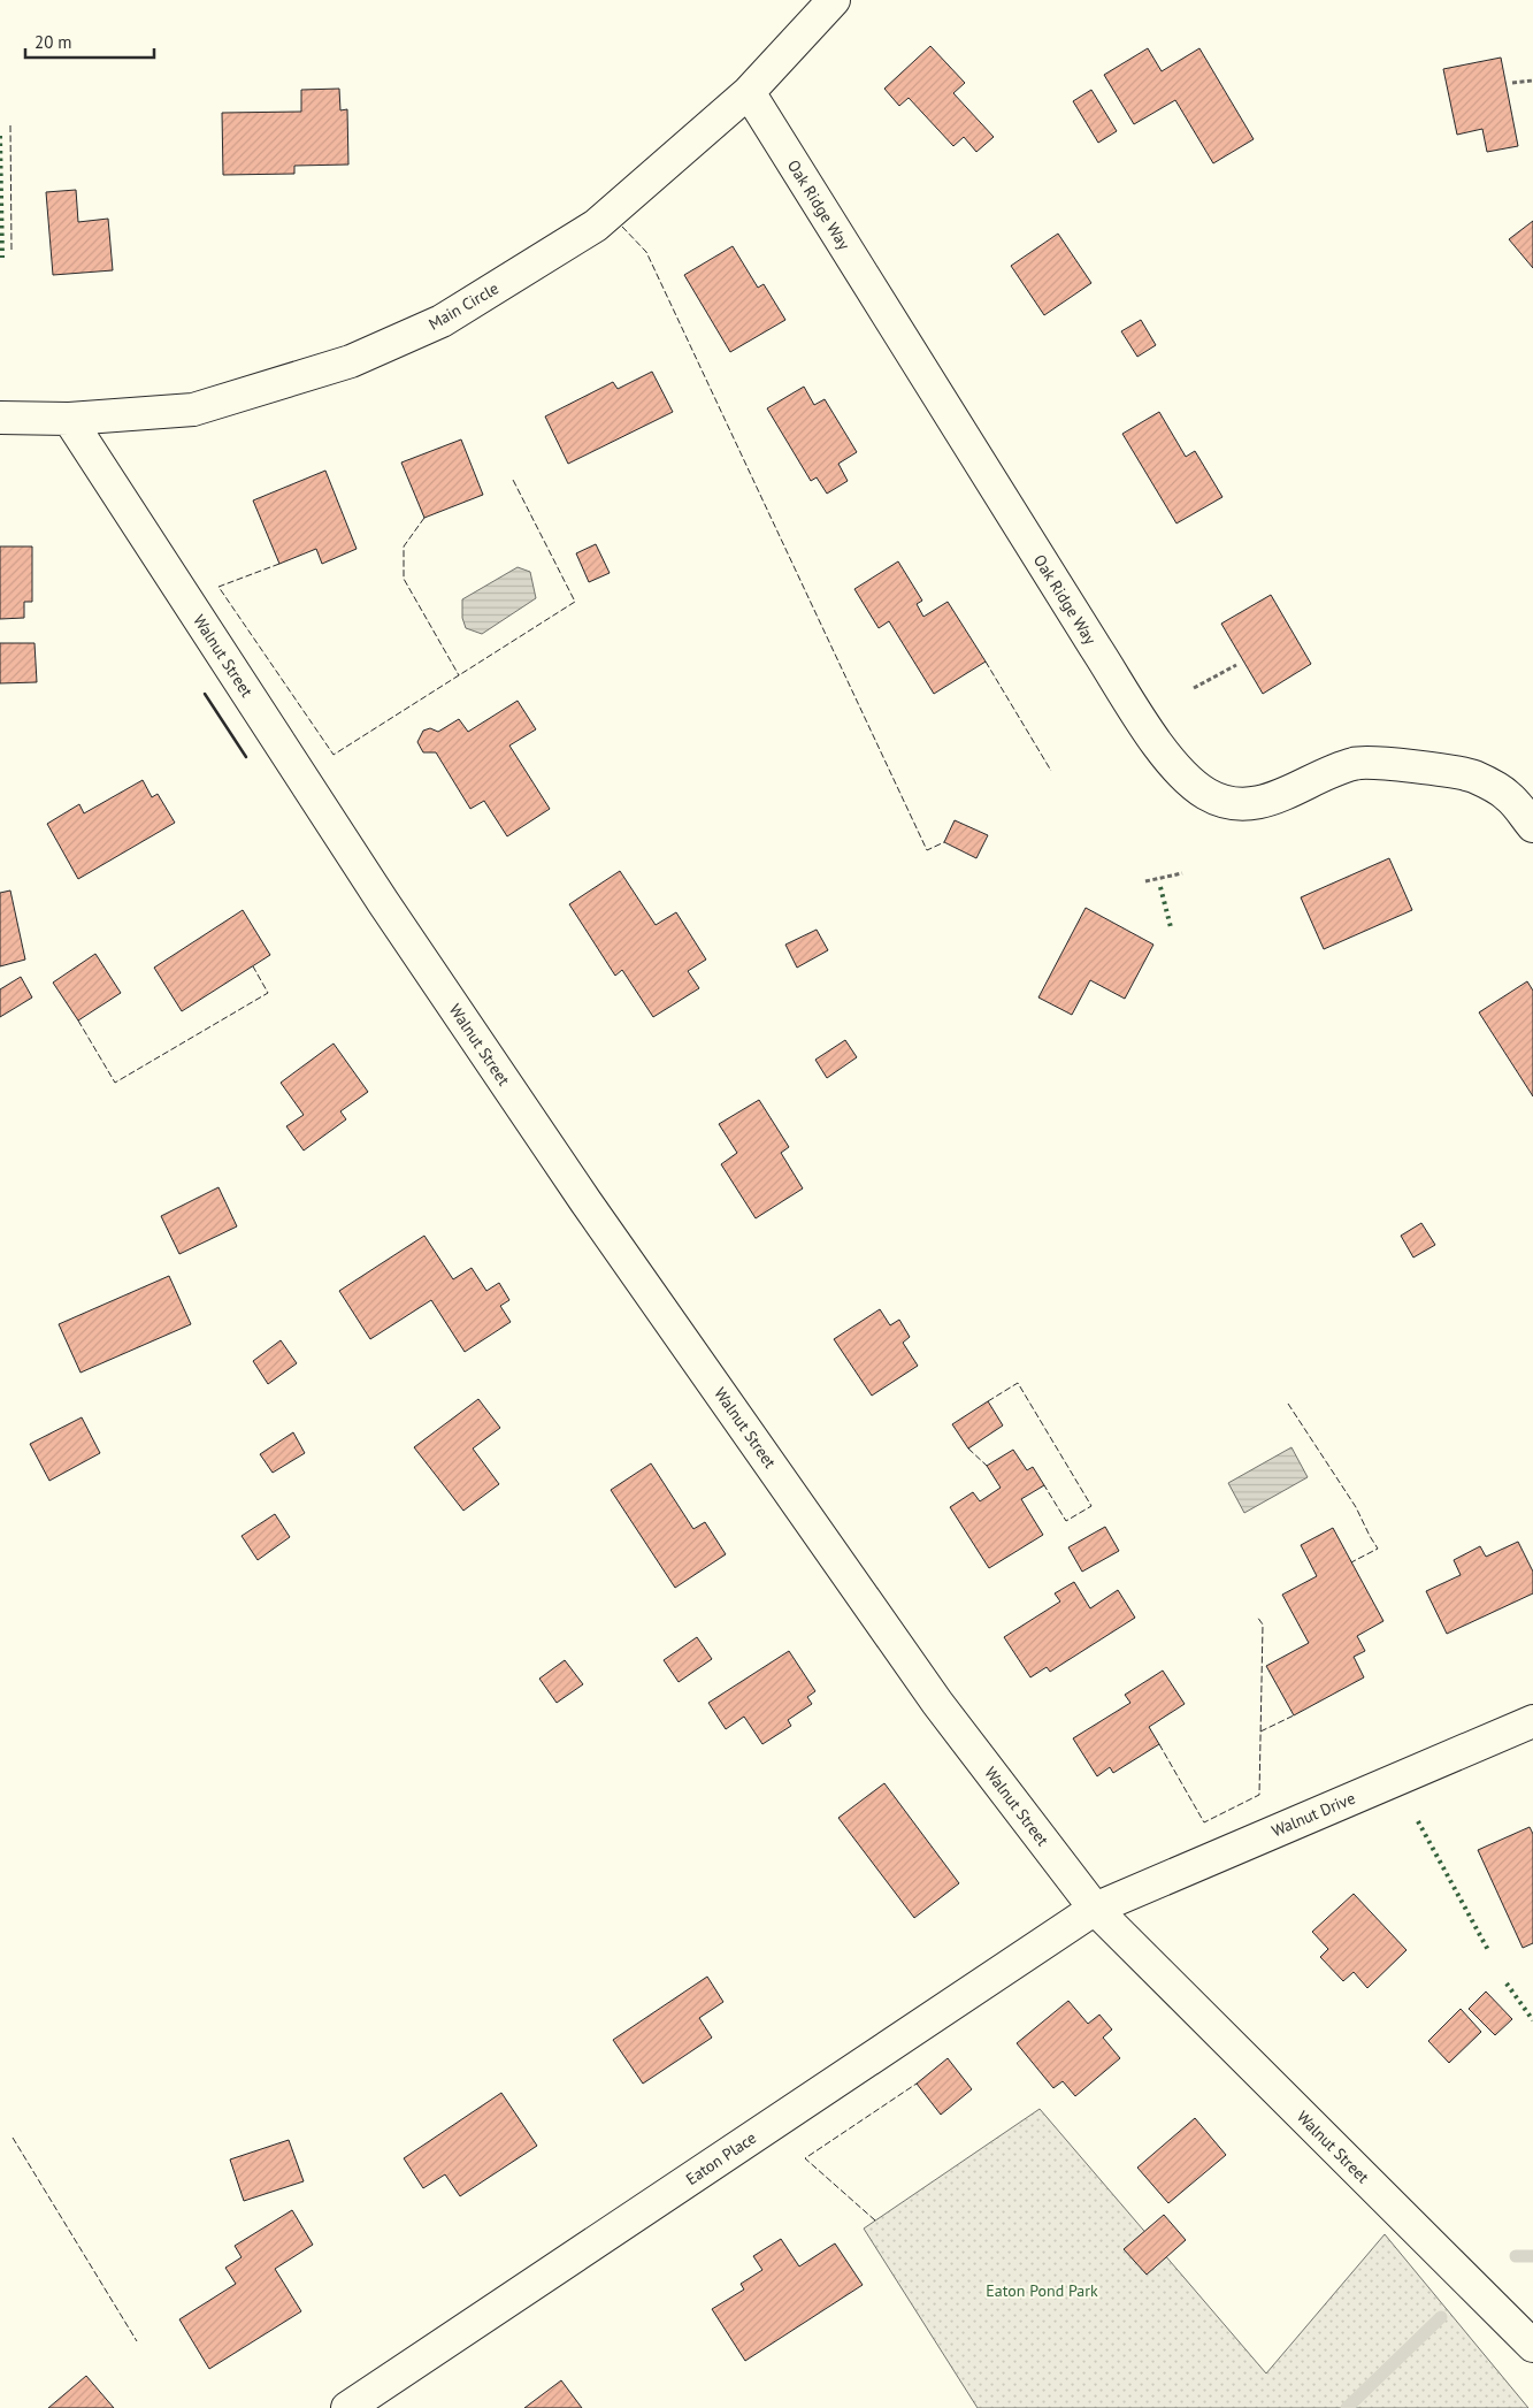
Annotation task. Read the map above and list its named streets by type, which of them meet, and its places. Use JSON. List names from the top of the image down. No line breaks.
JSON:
{"streets":{"street":["Oak Ridge Way","Main Circle","Walnut Street","Walnut Drive","Eaton Place"]},"crossings":[["Oak Ridge Way","Main Circle"],["Main Circle","Walnut Street"],["Walnut Street","Walnut Drive"],["Walnut Street","Eaton Place"],["Walnut Drive","Eaton Place"]],"parks":["Eaton Pond Park"],"scale_bar":"20 m"}
